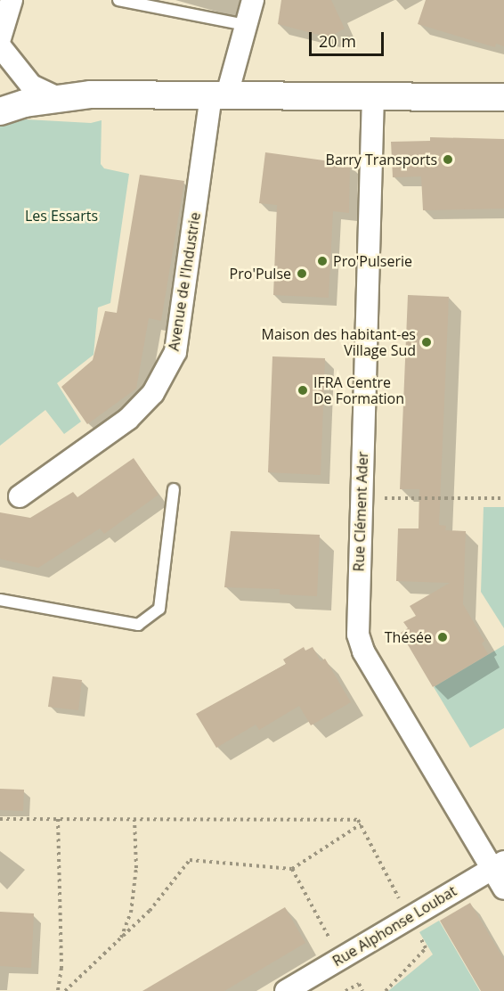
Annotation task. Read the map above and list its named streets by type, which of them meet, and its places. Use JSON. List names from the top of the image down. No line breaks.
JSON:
{"streets":{"street":["Avenue de l'Industrie","Rue Clément Ader","Rue Alphonse Loubat"]},"crossings":[["Rue Clément Ader","Rue Alphonse Loubat"]],"parks":["Les Essarts"],"places":["Barry Transports","Pro'Pulserie","Pro'Pulse","Maison des habitant-es Village Sud","IFRA Centre De Formation","Thésée"],"scale_bar":"20 m"}
